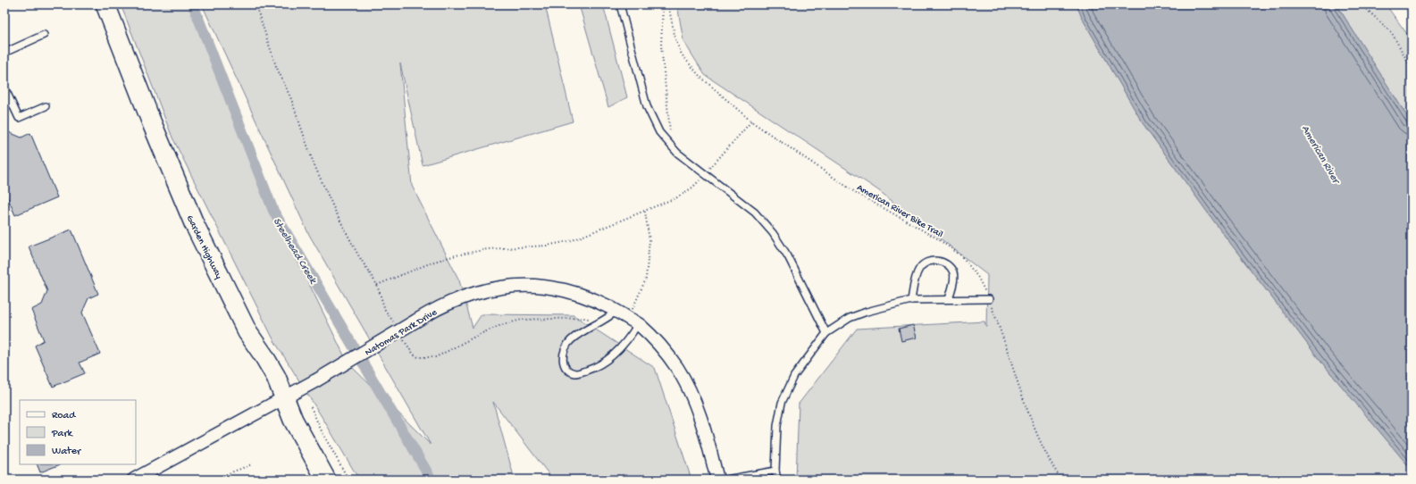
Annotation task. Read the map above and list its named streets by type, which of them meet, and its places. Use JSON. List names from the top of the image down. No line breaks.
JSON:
{"streets":{"main road":["Garden Highway"],"street":["Natomas Park Drive"],"path":["American River Bike Trail"]},"crossings":[["Garden Highway","Natomas Park Drive"]],"water":["American River","Steelhead Creek"],"legend":["Road","Park","Water"]}
